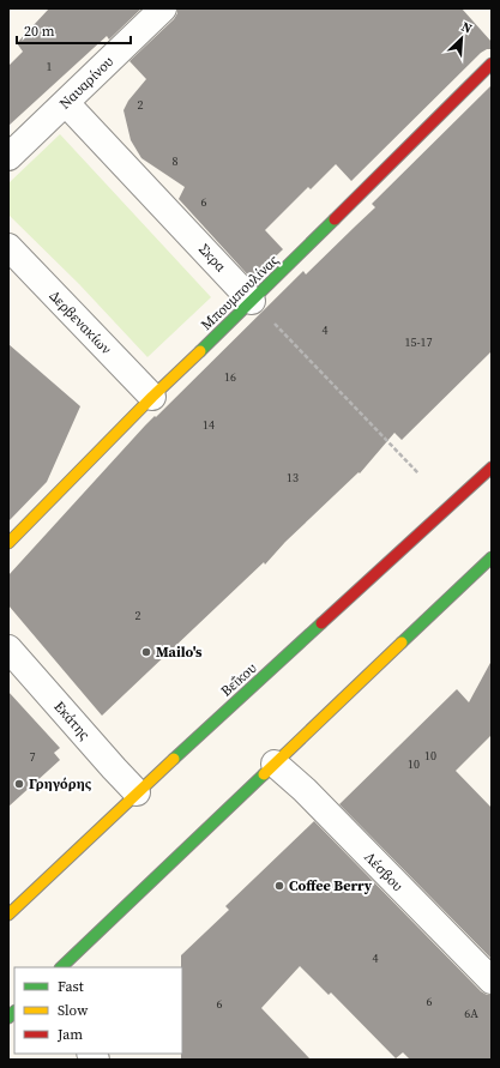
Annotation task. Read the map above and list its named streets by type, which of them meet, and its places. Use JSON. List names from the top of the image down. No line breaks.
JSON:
{"streets":{"main road":["Μπουμπουλίνας","Βεΐκου"],"street":["Ναυαρίνου","Σκρα","Δερβενακίων","Εκάτης","Λέσβου"]},"crossings":[["Ναυαρίνου","Σκρα"],["Σκρα","Μπουμπουλίνας"],["Μπουμπουλίνας","Δερβενακίων"],["Βεΐκου","Εκάτης"]],"places":["Mailo's","Γρηγόρης","Coffee Berry"],"house_numbers":["1","2","8","6","4","15-17","16","14","13","2","10","7","10","4","6","6","6A"],"legend":["Fast","Slow","Jam"],"scale_bar":"20 m","north":"top right"}
